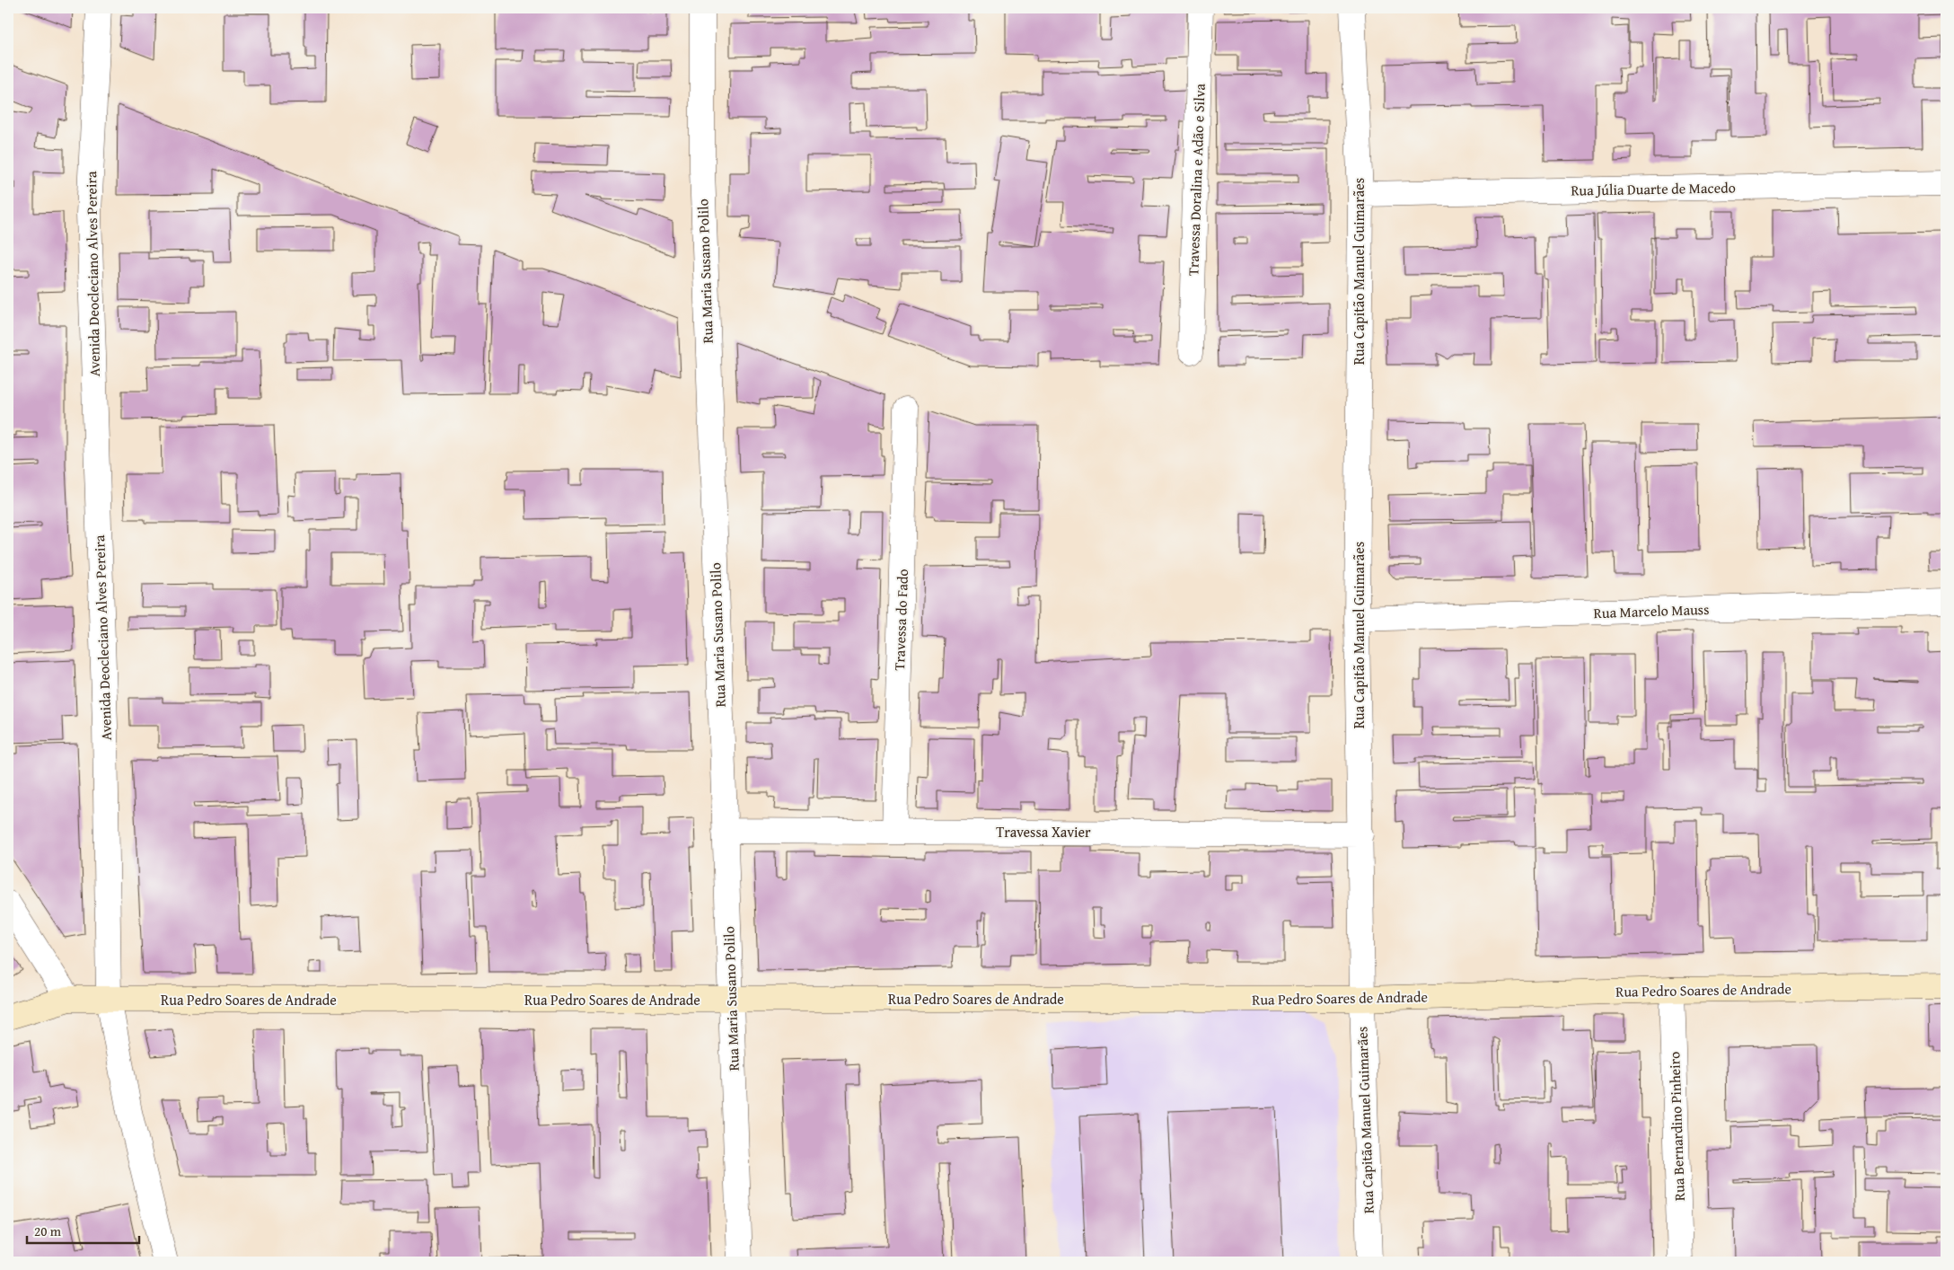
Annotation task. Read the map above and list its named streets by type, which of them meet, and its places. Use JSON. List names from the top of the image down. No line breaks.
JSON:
{"streets":{"street":["Travessa Doralina e Adão e Silva","Rua Júlia Duarte de Macedo","Rua Maria Susano Polilo","Rua Capitão Manuel Guimarães","Avenida Deocleciano Alves Pereira","Rua Marcelo Mauss","Travessa do Fado","Travessa Xavier","Rua Pedro Soares de Andrade","Rua Bernardino Pinheiro"]},"crossings":[["Rua Júlia Duarte de Macedo","Rua Capitão Manuel Guimarães"],["Rua Maria Susano Polilo","Travessa Xavier"],["Rua Maria Susano Polilo","Rua Pedro Soares de Andrade"],["Rua Capitão Manuel Guimarães","Rua Marcelo Mauss"],["Rua Capitão Manuel Guimarães","Travessa Xavier"],["Rua Capitão Manuel Guimarães","Rua Pedro Soares de Andrade"],["Avenida Deocleciano Alves Pereira","Rua Pedro Soares de Andrade"],["Travessa do Fado","Travessa Xavier"],["Rua Pedro Soares de Andrade","Rua Bernardino Pinheiro"]],"scale_bar":"20 m"}
